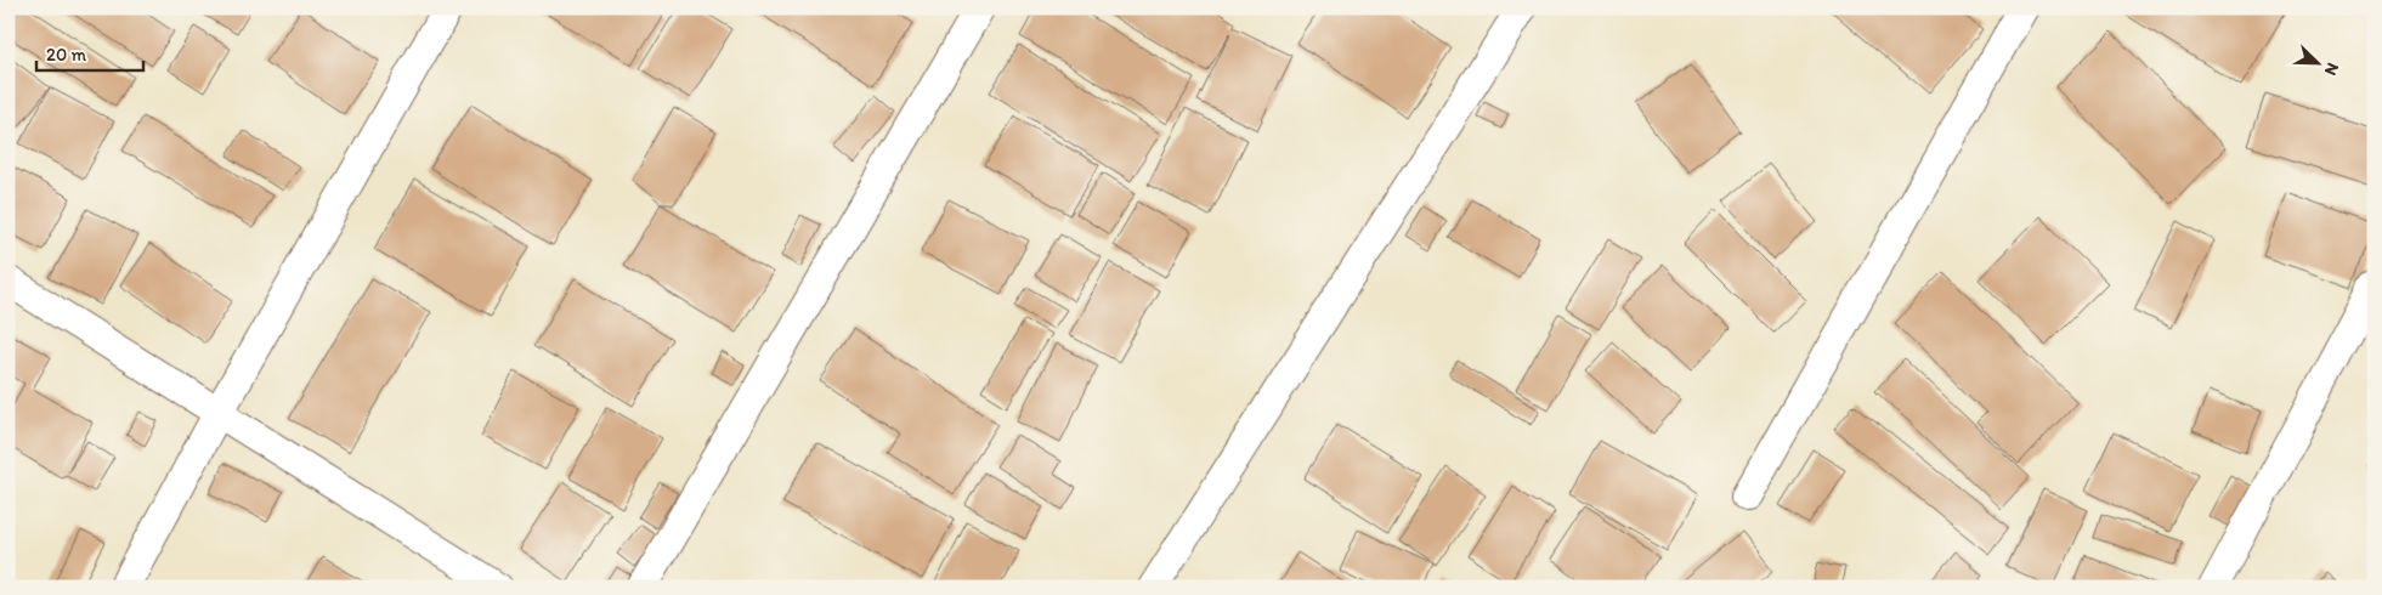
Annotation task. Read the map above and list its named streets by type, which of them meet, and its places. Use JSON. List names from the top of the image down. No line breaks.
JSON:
{"scale_bar":"20 m","north":"bottom right"}
